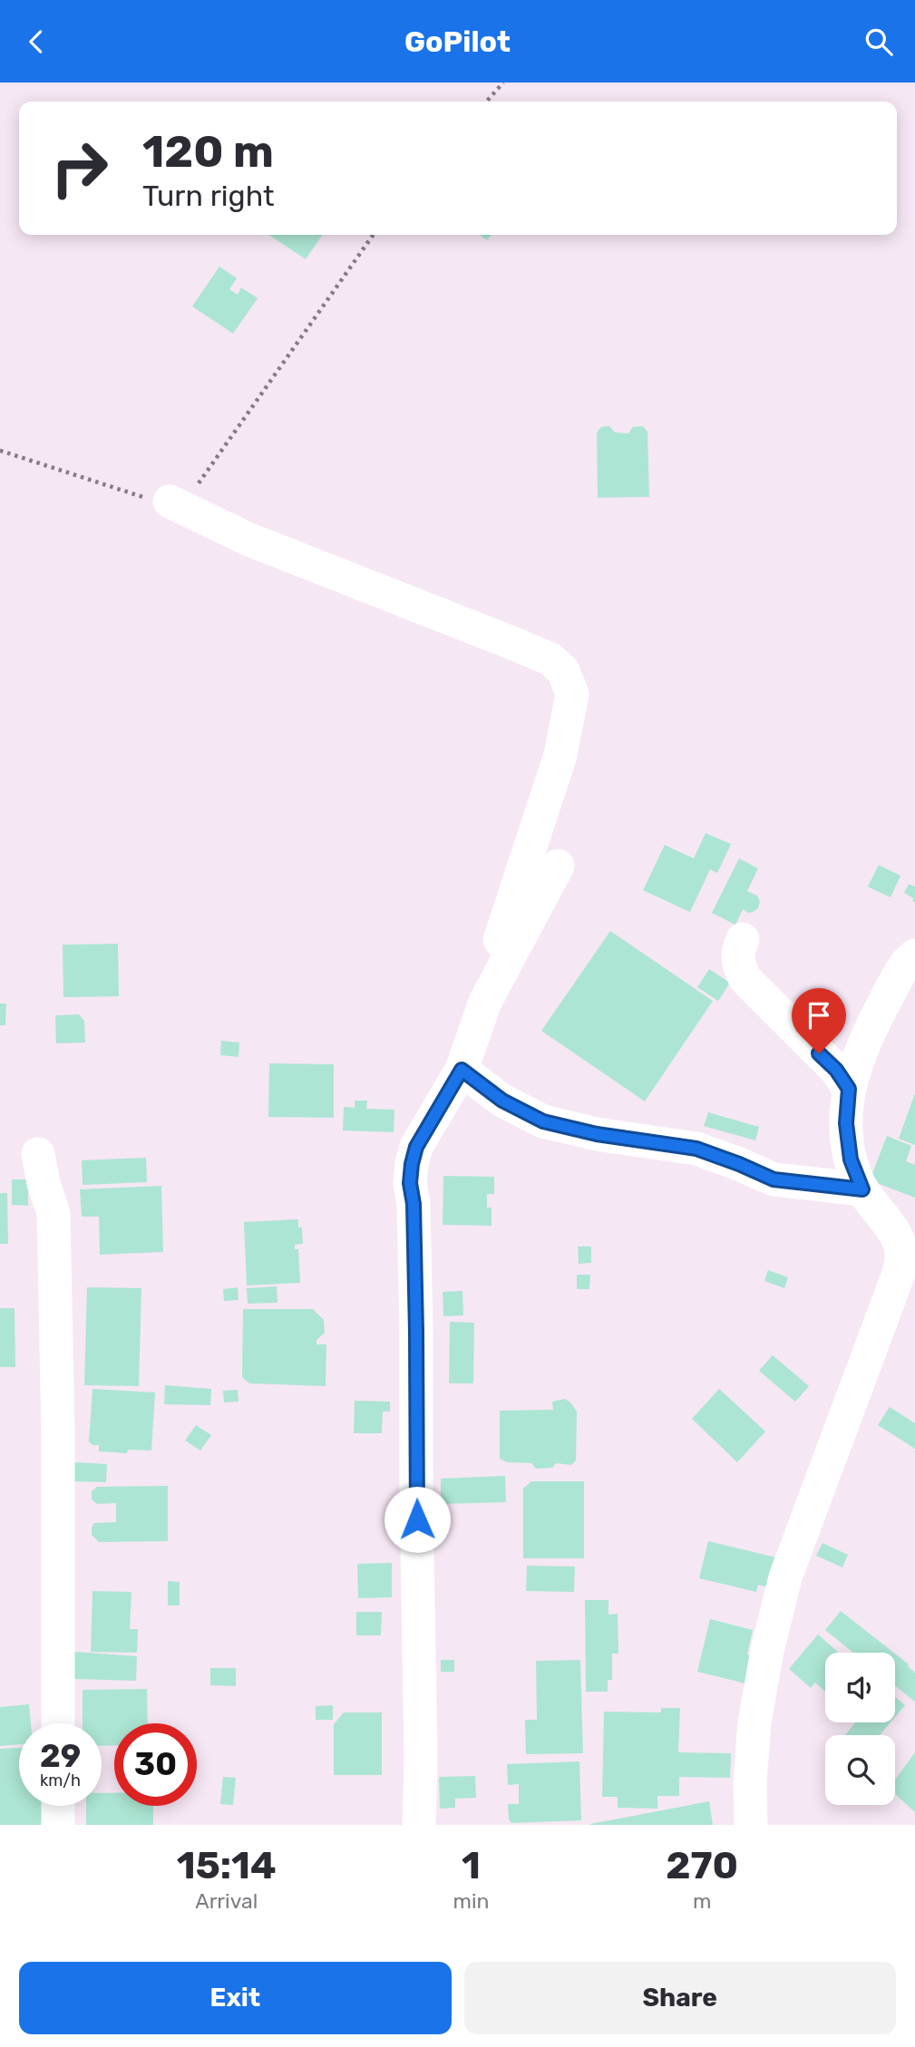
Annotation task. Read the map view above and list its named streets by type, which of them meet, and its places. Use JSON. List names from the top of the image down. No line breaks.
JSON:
{"page":{"header":"GoPilot","turn":["120 m","Turn right"],"speed":"29 km/h","limit":"30","eta":["15:14","Arrival","1","min","270","m"],"buttons":["Exit","Share"]}}
